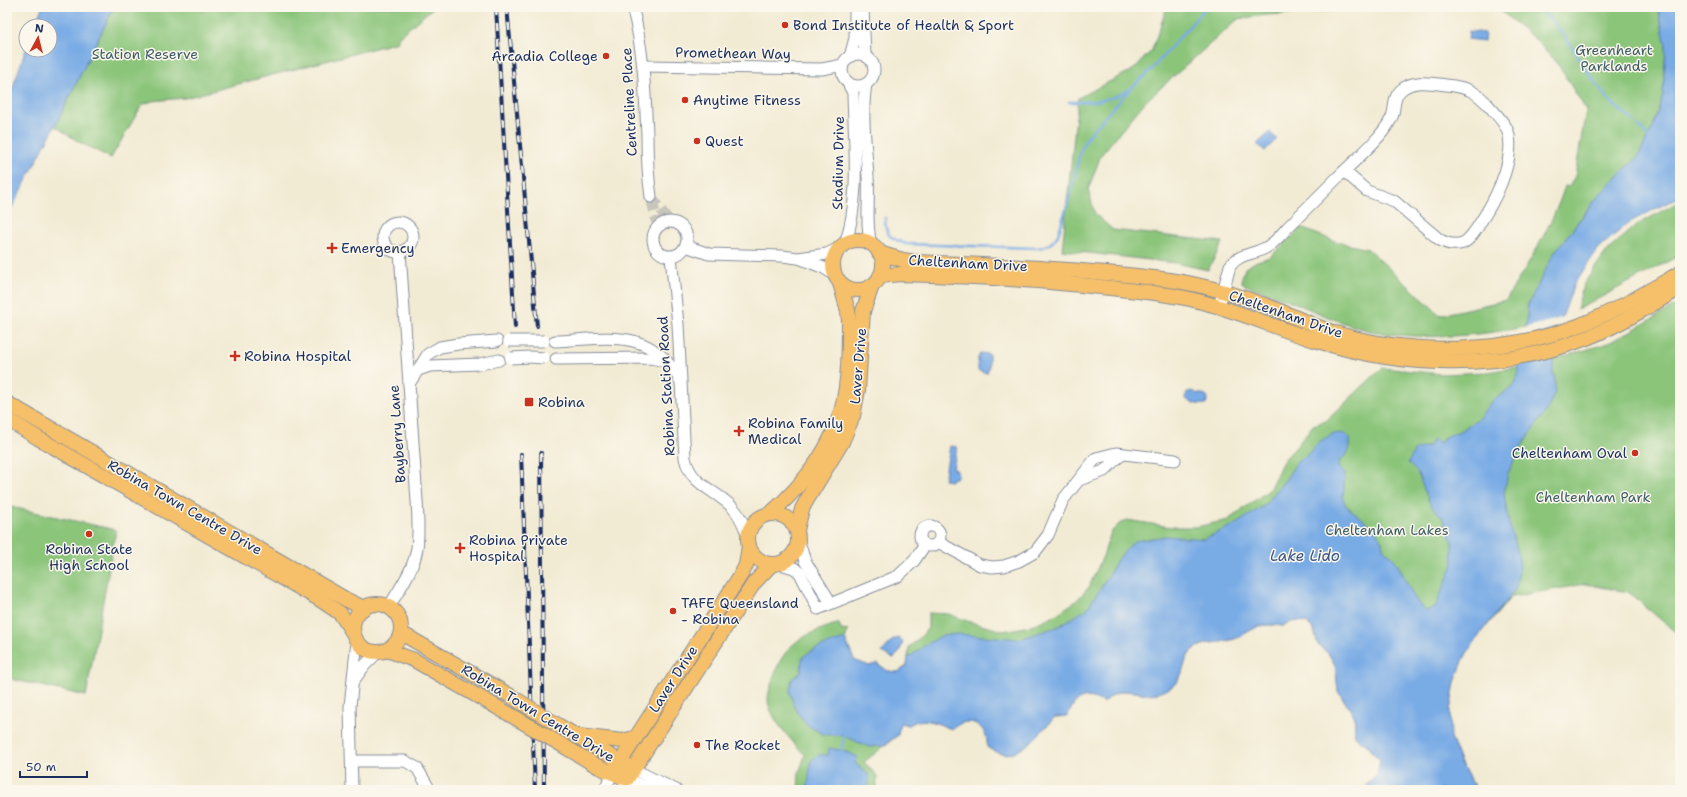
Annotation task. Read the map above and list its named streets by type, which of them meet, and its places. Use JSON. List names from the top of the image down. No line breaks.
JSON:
{"streets":{"main road":["Cheltenham Drive","Laver Drive","Robina Town Centre Drive"],"street":["Promethean Way","Centreline Place","Stadium Drive","Robina Station Road","Bayberry Lane"]},"crossings":[["Promethean Way","Centreline Place"],["Stadium Drive","Cheltenham Drive"],["Stadium Drive","Laver Drive"],["Cheltenham Drive","Laver Drive"],["Laver Drive","Robina Station Road"],["Laver Drive","Robina Town Centre Drive"],["Bayberry Lane","Robina Town Centre Drive"]],"water":["Lake Lido"],"parks":["Greenheart Parklands","Station Reserve","Cheltenham Park","Cheltenham Lakes"],"places":{"other":["Bond Institute of Health & Sport","Arcadia College","Anytime Fitness","Quest","Cheltenham Oval","Robina State High School","TAFE Queensland - Robina","The Rocket"],"health":["Emergency","Robina Hospital","Robina Family Medical","Robina Private Hospital"],"transit":["Robina"]},"scale_bar":"50 m","north":"top"}
